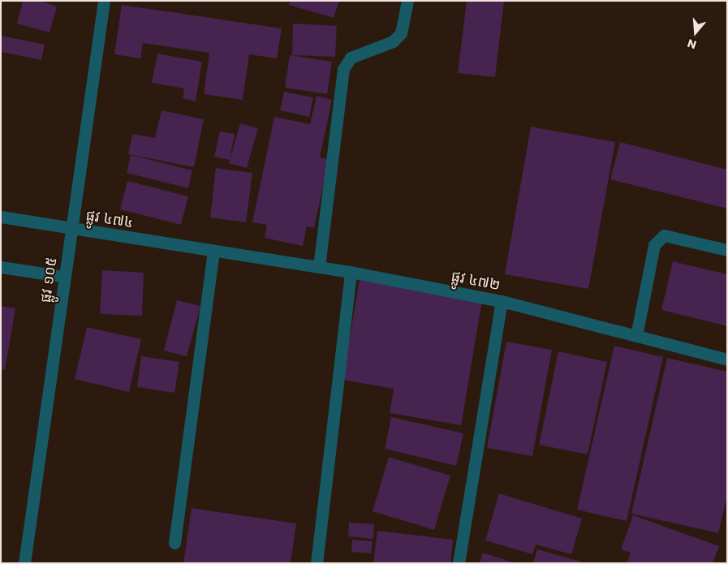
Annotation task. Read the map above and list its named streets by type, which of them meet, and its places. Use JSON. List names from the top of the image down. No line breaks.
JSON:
{"streets":{"street":["ផ្លូវ ៤៧៤","ផ្លូវ ១០៥","ផ្លូវ ៤៧២"]},"crossings":[["ផ្លូវ ៤៧៤","ផ្លូវ ១០៥"],["ផ្លូវ ៤៧៤","ផ្លូវ ៤៧២"]],"north":"bottom"}
